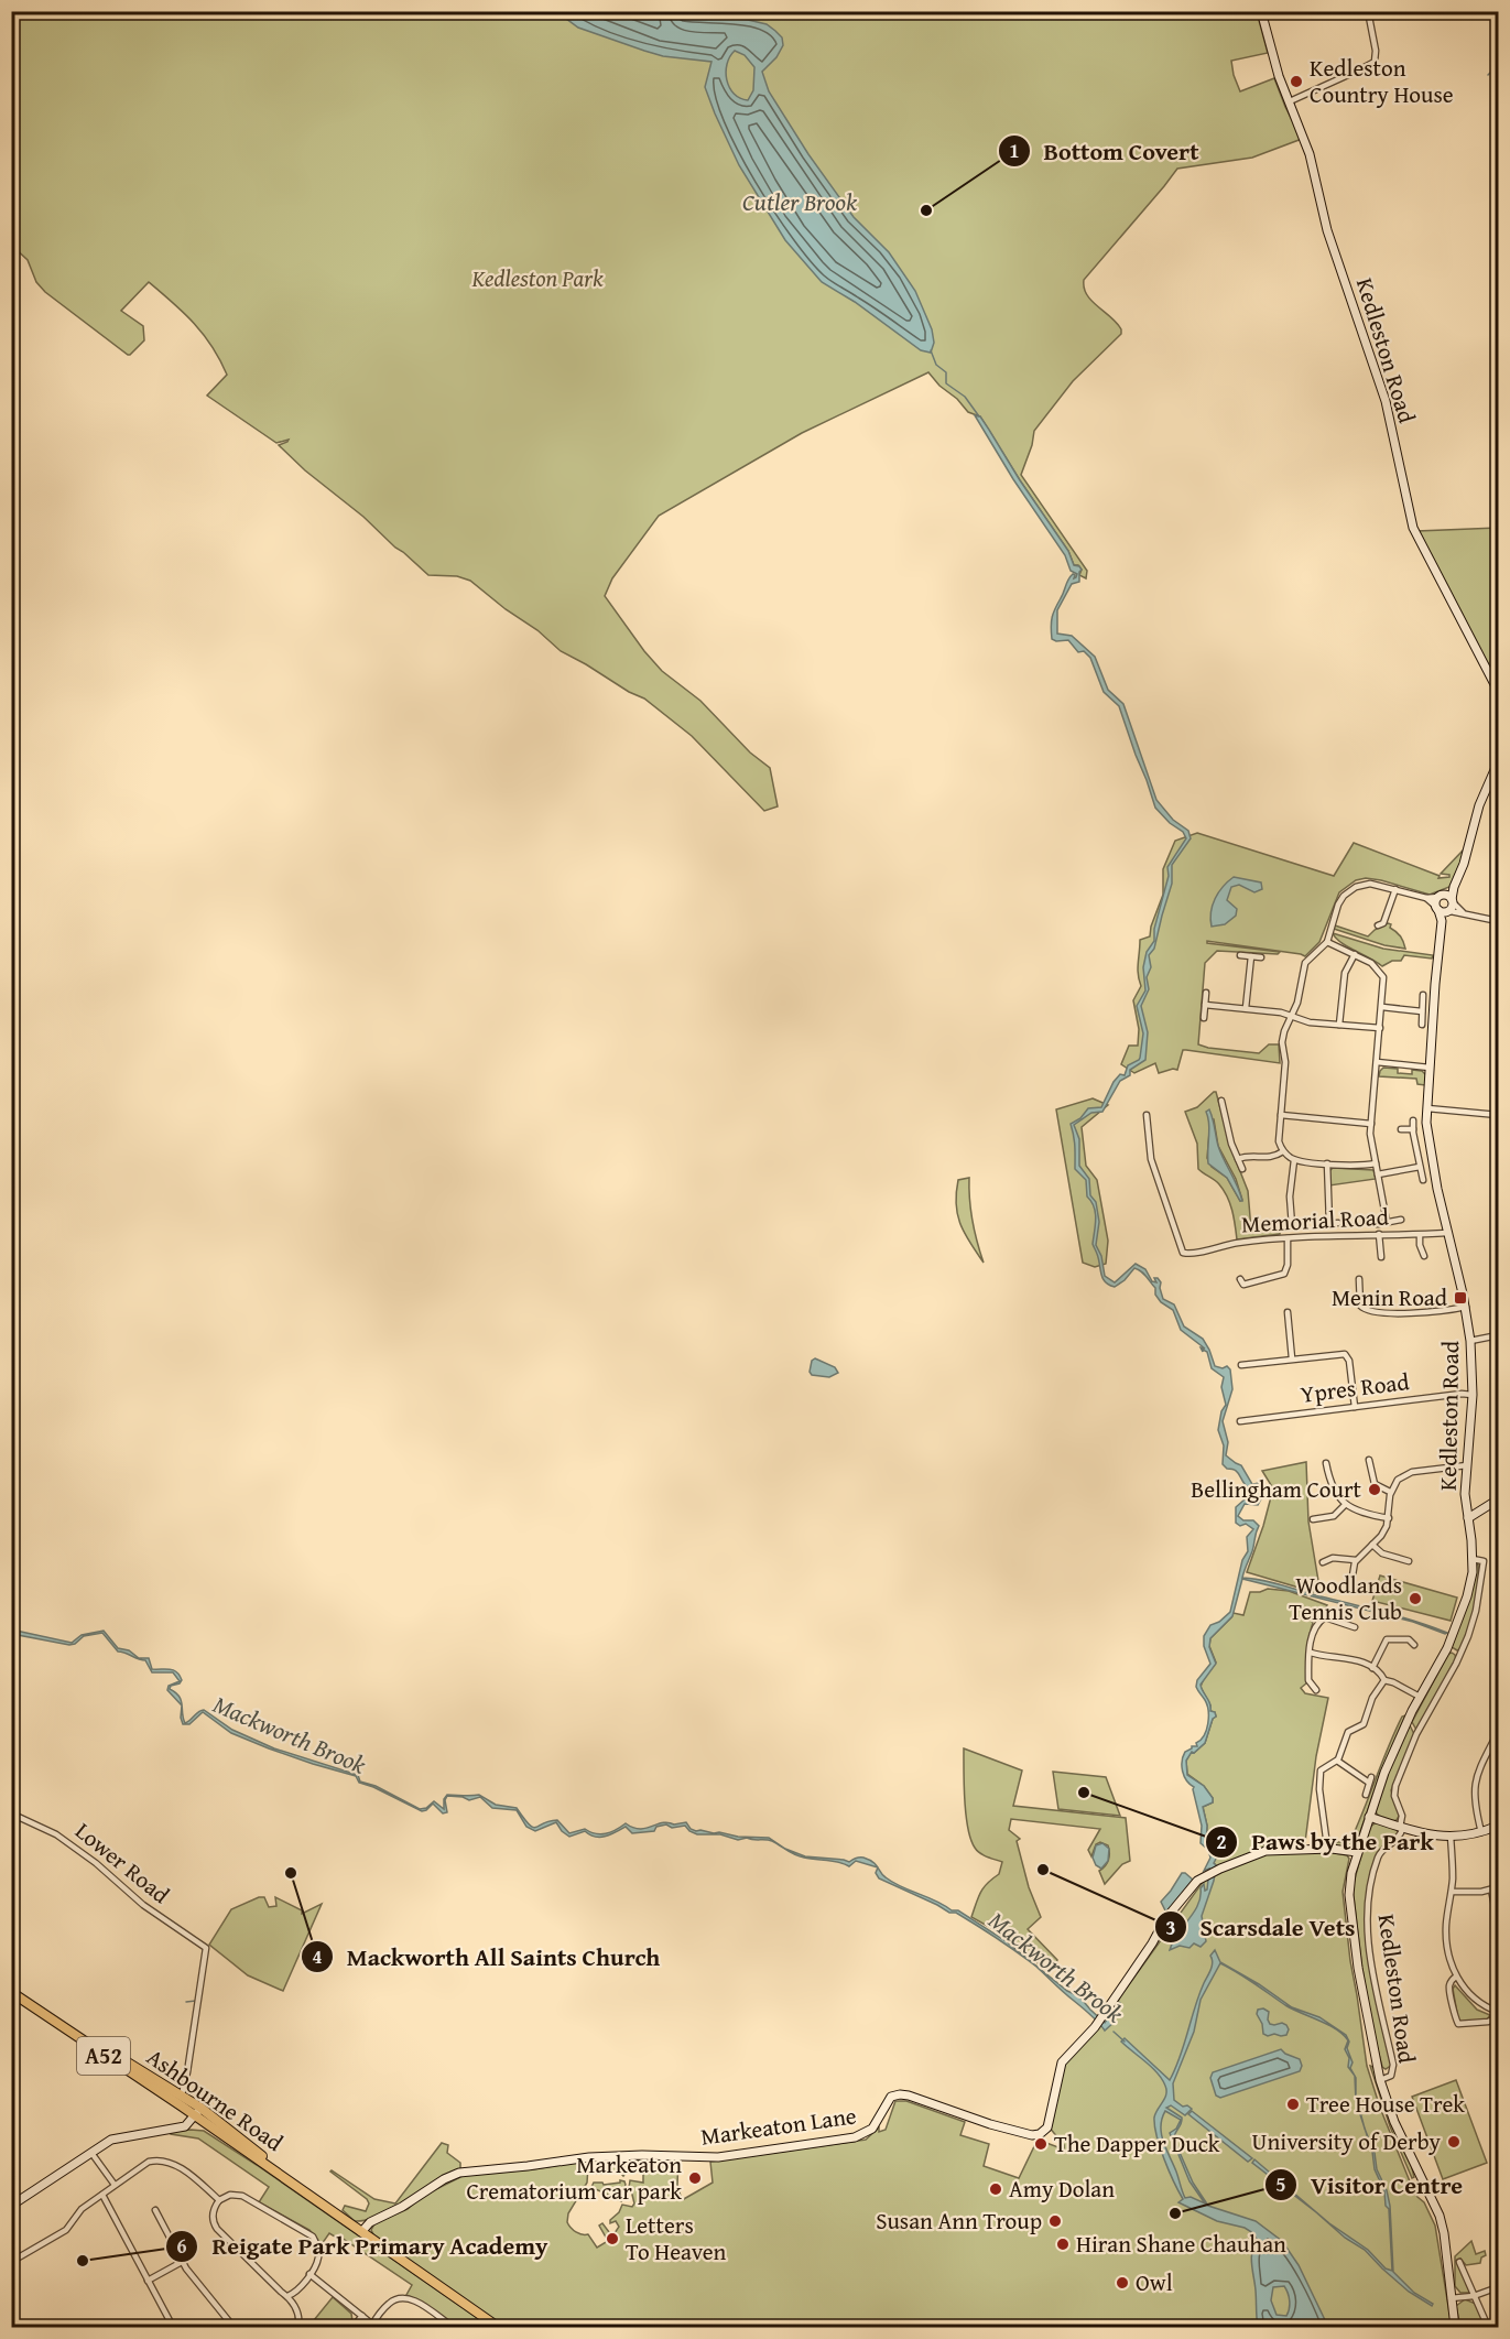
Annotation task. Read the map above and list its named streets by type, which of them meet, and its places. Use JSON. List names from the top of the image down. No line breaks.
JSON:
{"streets":{"highway":["A52","Ashbourne Road"],"street":["Kedleston Road","Memorial Road","Ypres Road","Lower Road","Markeaton Lane"]},"crossings":[["Kedleston Road","Memorial Road"],["Kedleston Road","Ypres Road"],["Kedleston Road","Markeaton Lane"],["Lower Road","Ashbourne Road"],["Ashbourne Road","Markeaton Lane"]],"water":["Cutler Brook","Mackworth Brook"],"parks":["Kedleston Park"],"places":{"other":["Kedleston Country House","Bottom Covert","Bellingham Court","Woodlands Tennis Club","Paws by the Park","Scarsdale Vets","Mackworth All Saints Church","Tree House Trek","University of Derby","The Dapper Duck","Markeaton Crematorium car park","Amy Dolan","Visitor Centre","Susan Ann Troup","Letters To Heaven","Hiran Shane Chauhan","Reigate Park Primary Academy","Owl"],"transit":["Menin Road"]}}
